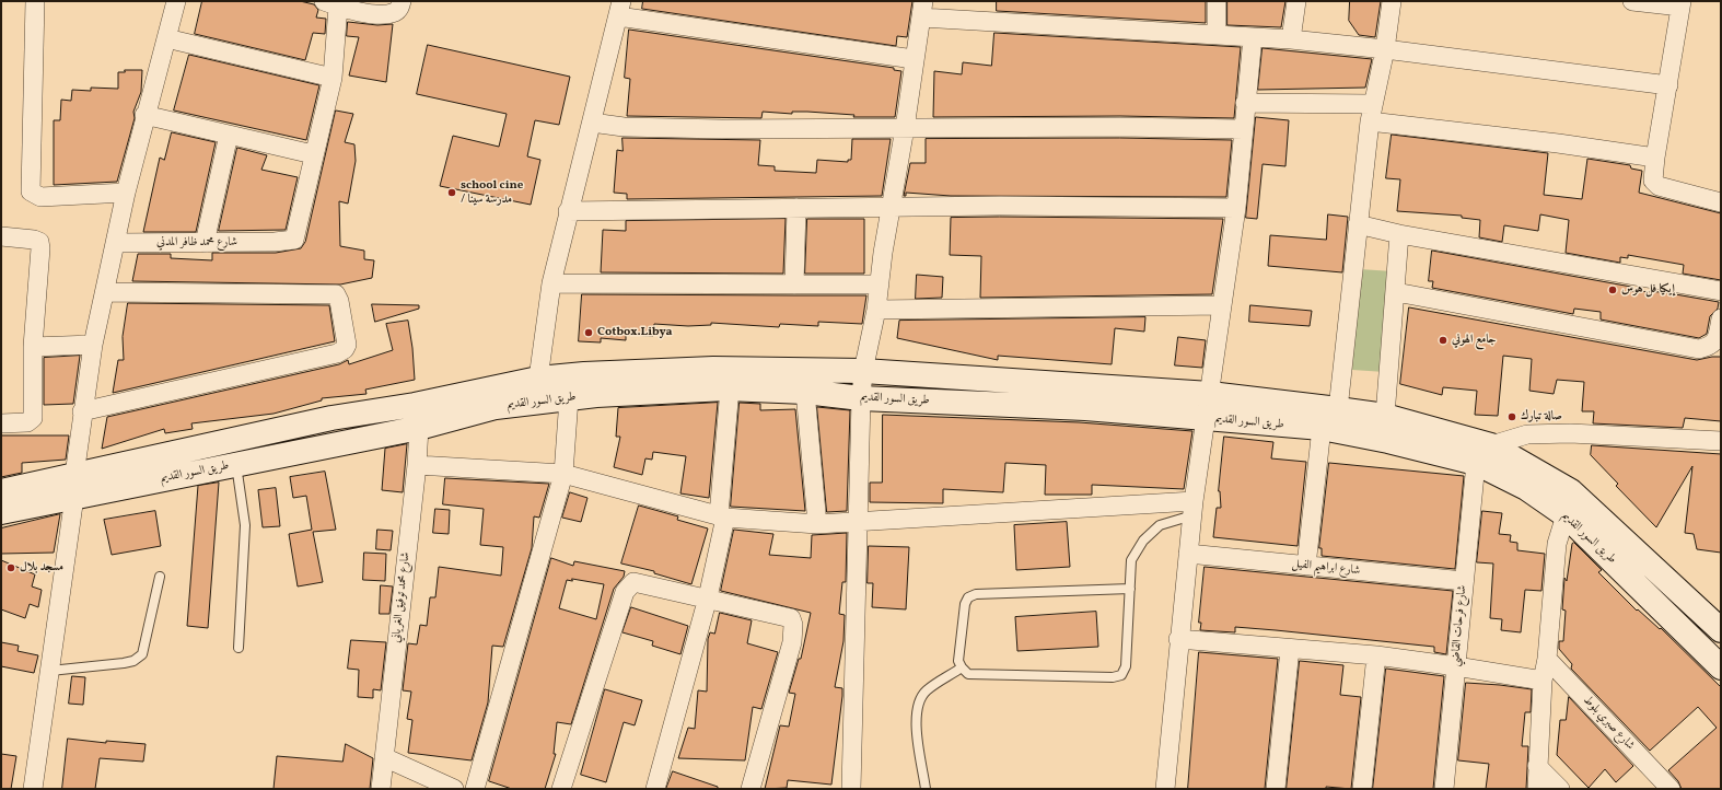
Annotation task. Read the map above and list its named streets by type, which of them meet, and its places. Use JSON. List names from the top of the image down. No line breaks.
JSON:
{"streets":{"main road":["طريق السور القديم"],"street":["شارع محمد ظافر المدني","شارع ابراهيم الفيل","شارع محمد توفيق الغرياني","شارع فرحات القاضي","شارع صبري بلوط"]},"crossings":[["طريق السور القديم","شارع محمد توفيق الغرياني"],["طريق السور القديم","شارع فرحات القاضي"],["شارع ابراهيم الفيل","شارع فرحات القاضي"]],"places":["school cine / مدرسة سينا","إيكيا فل هوس","Cotbox.Libya","جامع الهوني","صالة تبارك","مسجد بلال"]}
